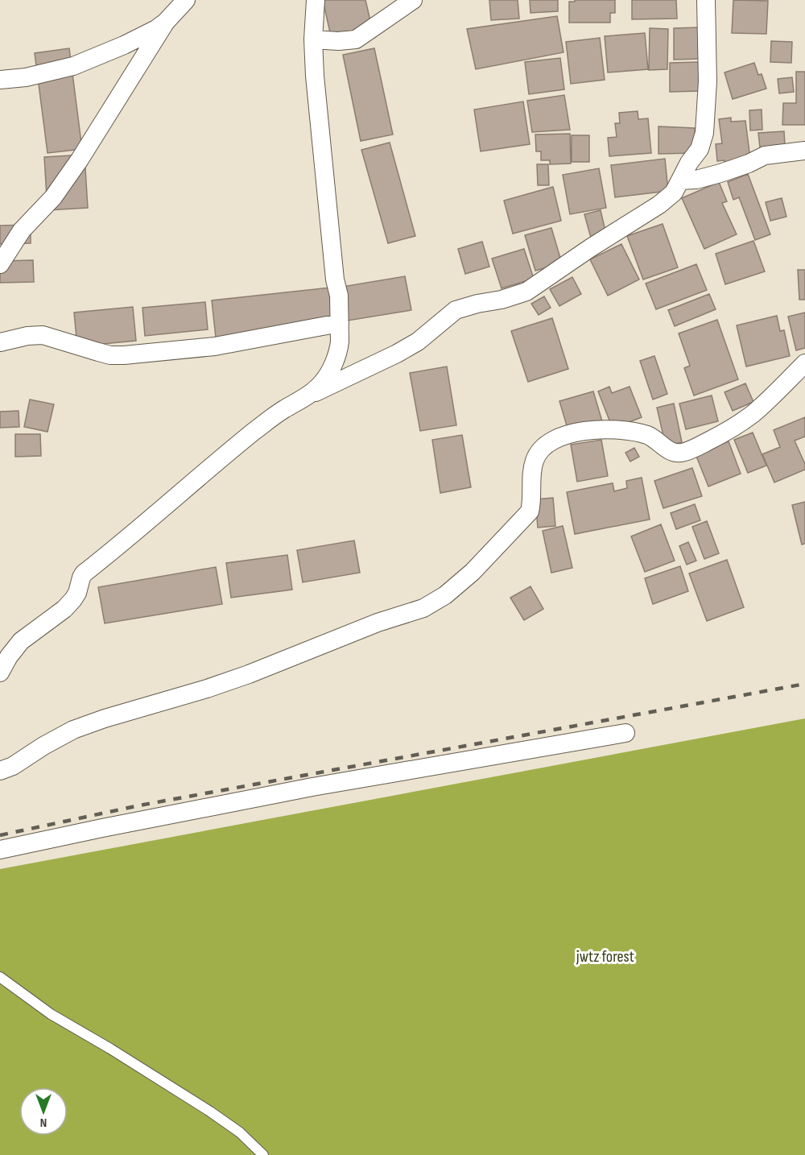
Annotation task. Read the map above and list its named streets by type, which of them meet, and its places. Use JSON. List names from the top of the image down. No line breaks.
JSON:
{"parks":["jwtz forest"],"north":"bottom"}
